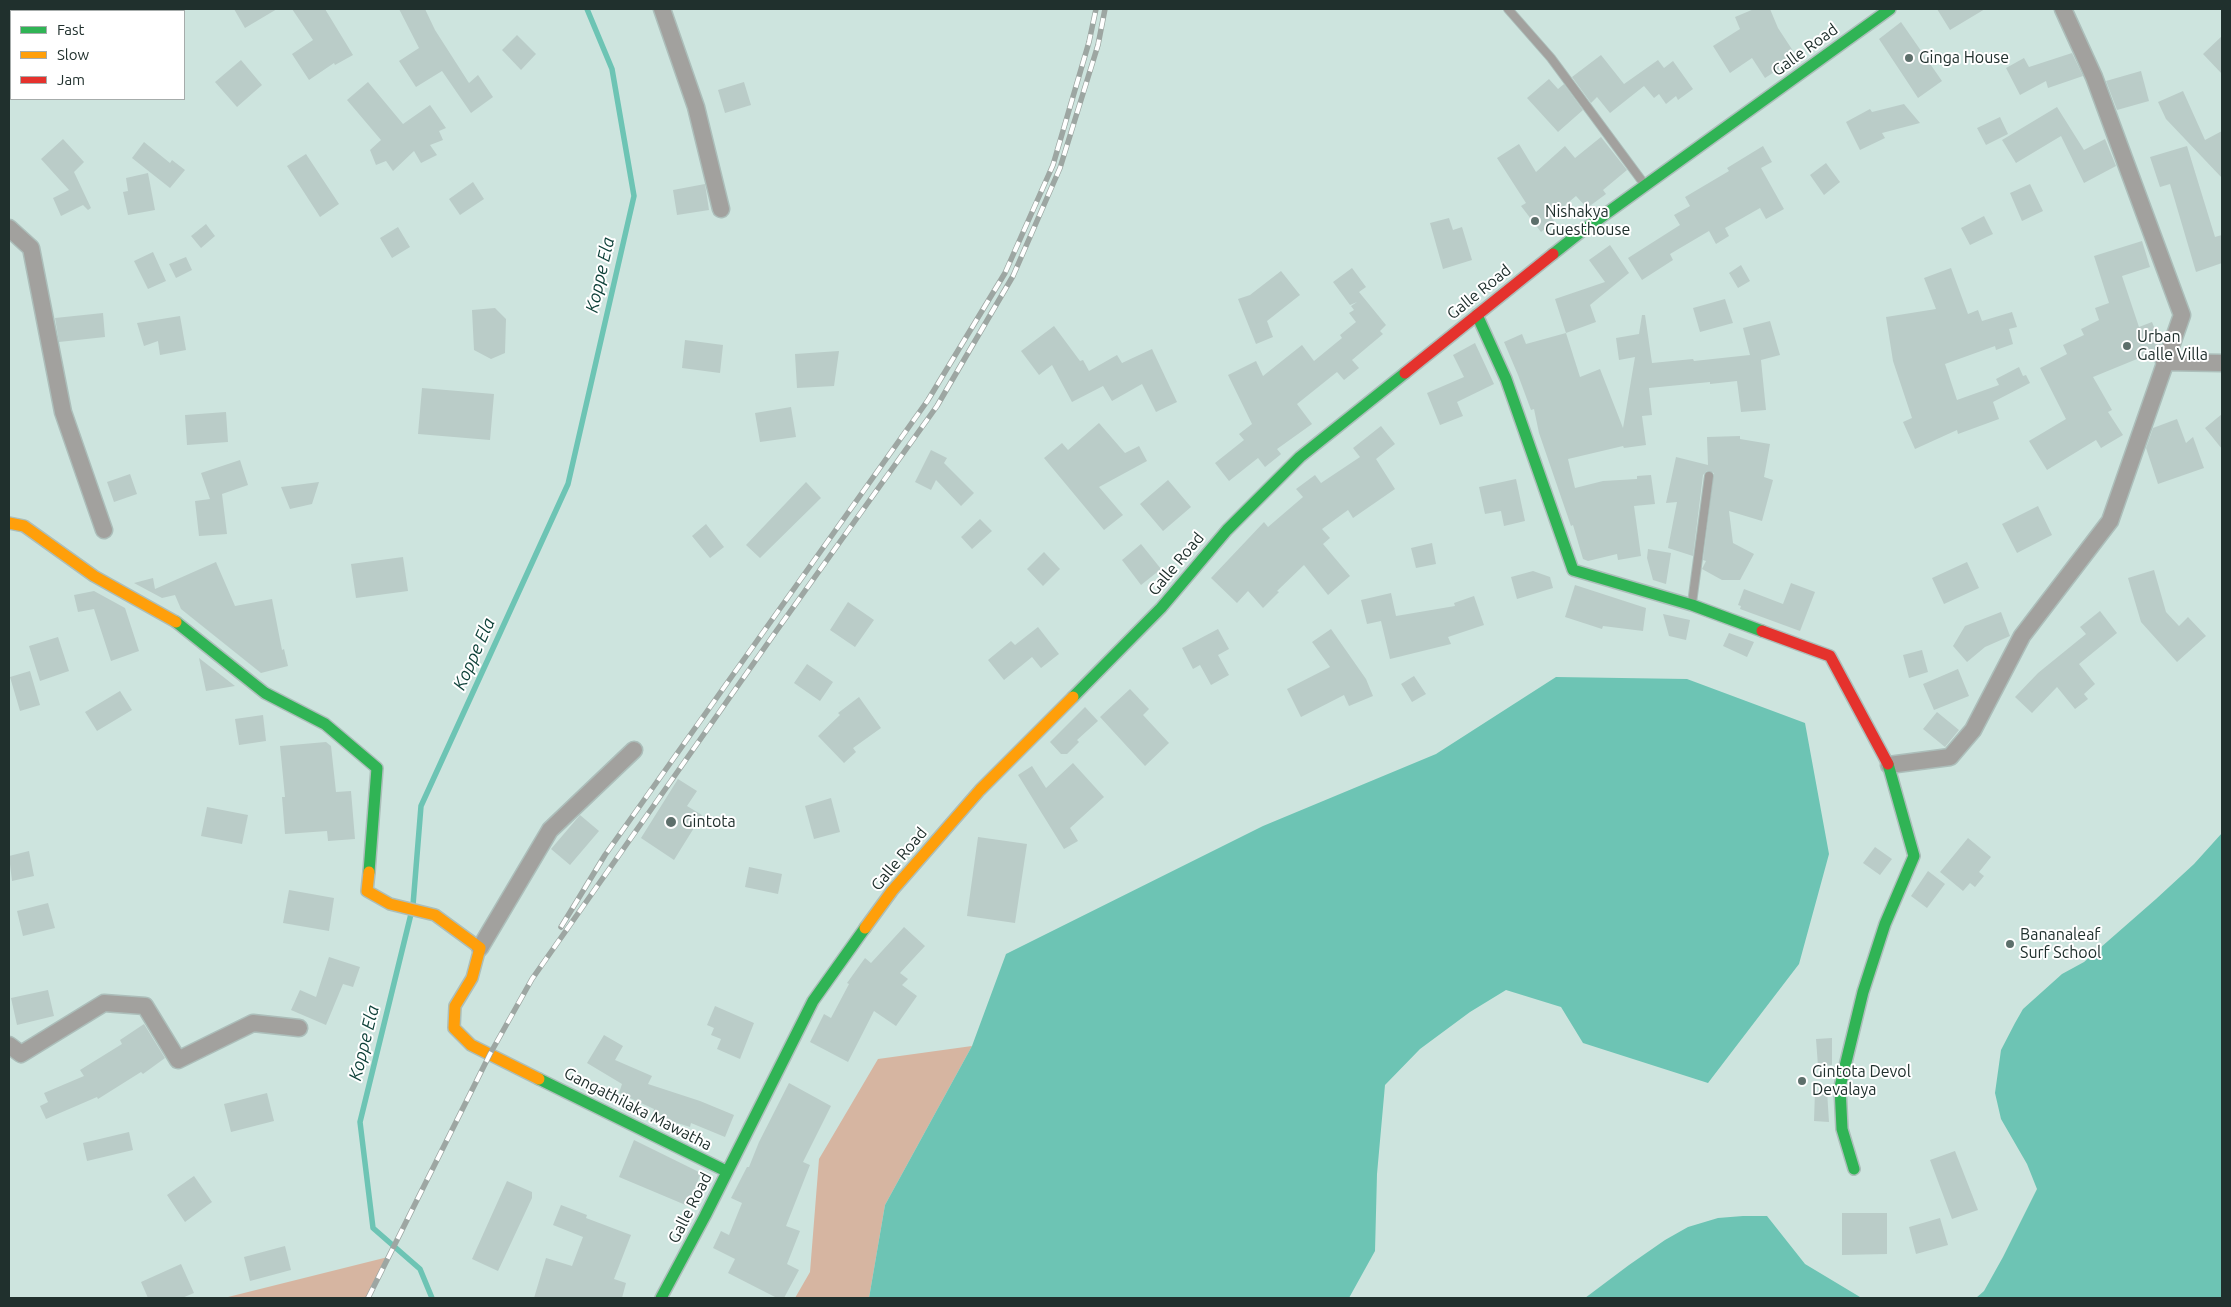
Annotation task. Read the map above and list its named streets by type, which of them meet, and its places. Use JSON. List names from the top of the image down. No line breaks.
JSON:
{"streets":{"main road":["Galle Road","Gangathilaka Mawatha"]},"crossings":[["Galle Road","Gangathilaka Mawatha"]],"water":["Koppe Ela"],"places":["Ginga House","Nishakya Guesthouse","Urban Galle Villa","Gintota","Bananaleaf Surf School","Gintota Devol Devalaya"],"legend":["Fast","Slow","Jam"]}
